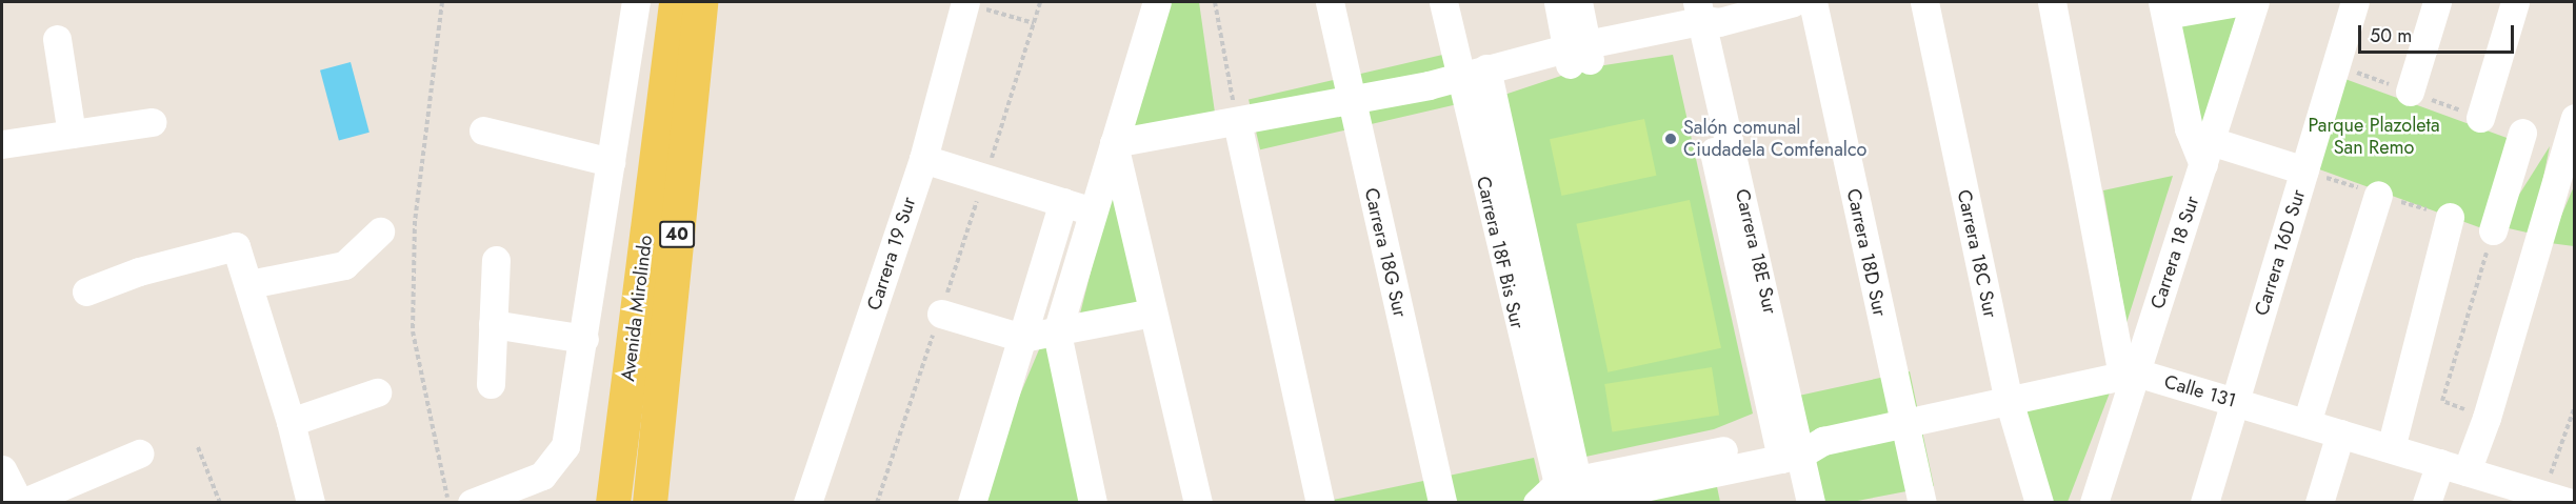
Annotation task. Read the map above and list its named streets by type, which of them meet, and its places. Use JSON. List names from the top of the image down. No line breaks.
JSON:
{"streets":{"main road":["40","Avenida Mirolindo"],"street":["Carrera 18E Sur","Carrera 18G Sur","Carrera 18F Bis Sur","Carrera 18D Sur","Carrera 18 Sur","Carrera 16D Sur","Carrera 19 Sur","Carrera 18C Sur","Calle 131"]},"crossings":[["Carrera 18E Sur","Calle 131"],["Carrera 18F Bis Sur","Calle 131"],["Carrera 18D Sur","Calle 131"],["Carrera 18 Sur","Calle 131"],["Carrera 16D Sur","Calle 131"],["Carrera 18C Sur","Calle 131"]],"parks":["Parque Plazoleta San Remo"],"places":["Salón comunal Ciudadela Comfenalco"],"scale_bar":"50 m"}
